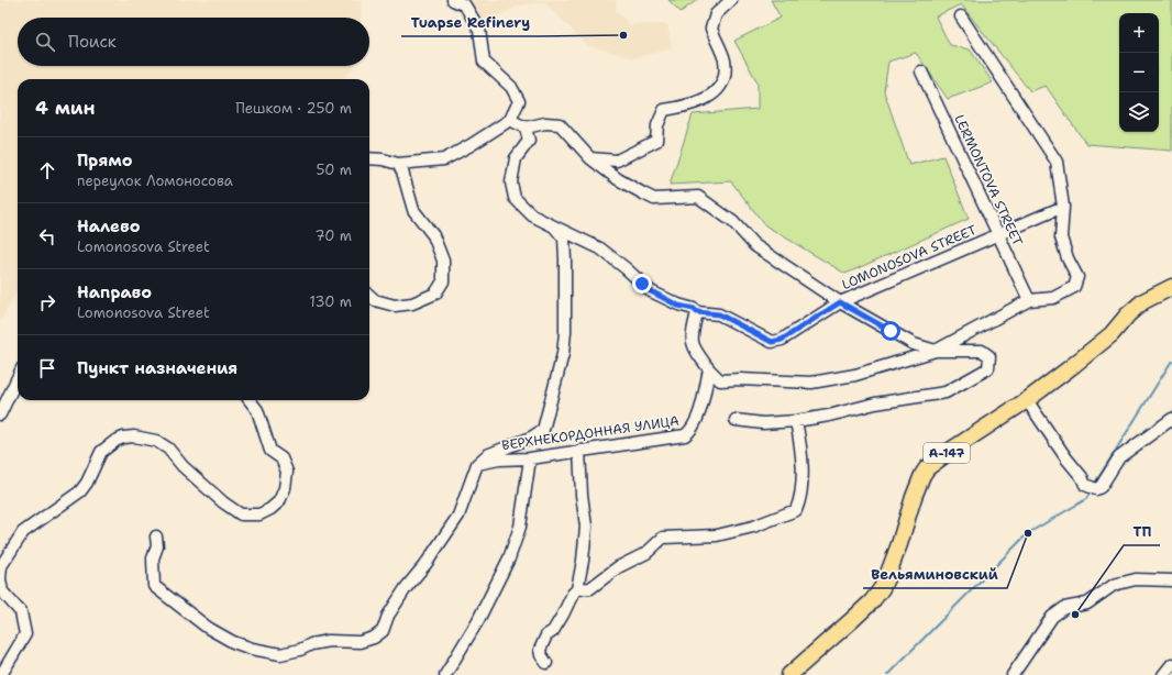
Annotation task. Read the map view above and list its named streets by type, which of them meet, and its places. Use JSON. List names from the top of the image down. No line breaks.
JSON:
{"streets":{"highway":["А-147"],"street":["LERMONTOVA STREET","LOMONOSOVA STREET","ВЕРХНЕКОРДОННАЯ УЛИЦА"]},"crossings":[["LERMONTOVA STREET","LOMONOSOVA STREET"]],"places":["Tuapse Refinery","Вельяминовский","ТП"],"page":{"map_buttons":["+","−"],"search":"Поиск","heading":["4 мин","Пешком · 250 m"],"list":[["Прямо","переулок Ломоносова","50 m"],["Налево","Lomonosova Street","70 m"],["Направо","Lomonosova Street","130 m"],"Пункт назначения"]}}
